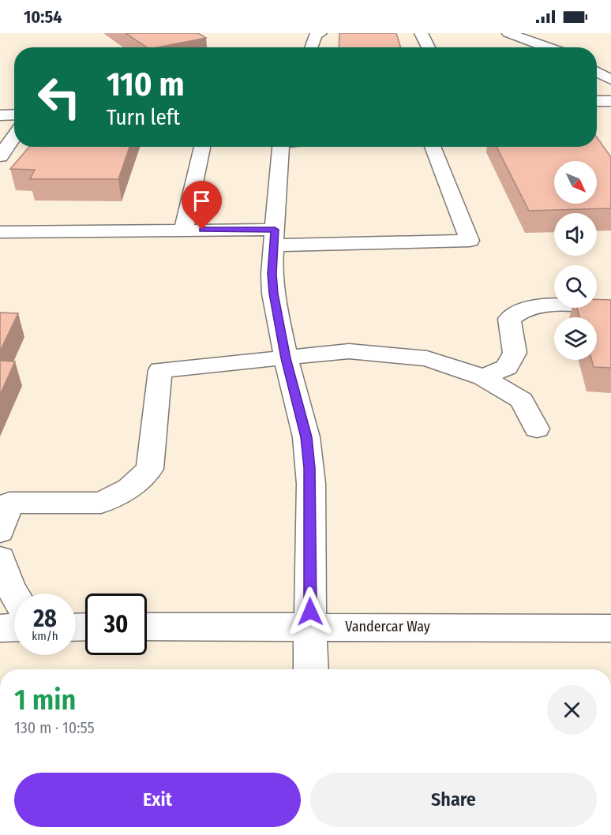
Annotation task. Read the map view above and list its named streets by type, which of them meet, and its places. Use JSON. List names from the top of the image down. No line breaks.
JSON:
{"streets":{"street":["Vandercar Way"]},"north":"bottom right","page":{"status":"10:54","turn":["110 m","Turn left"],"speed":"28 km/h","limit":"30","heading":["1 min","130 m · 10:55"],"buttons":["Exit","Share"]}}
